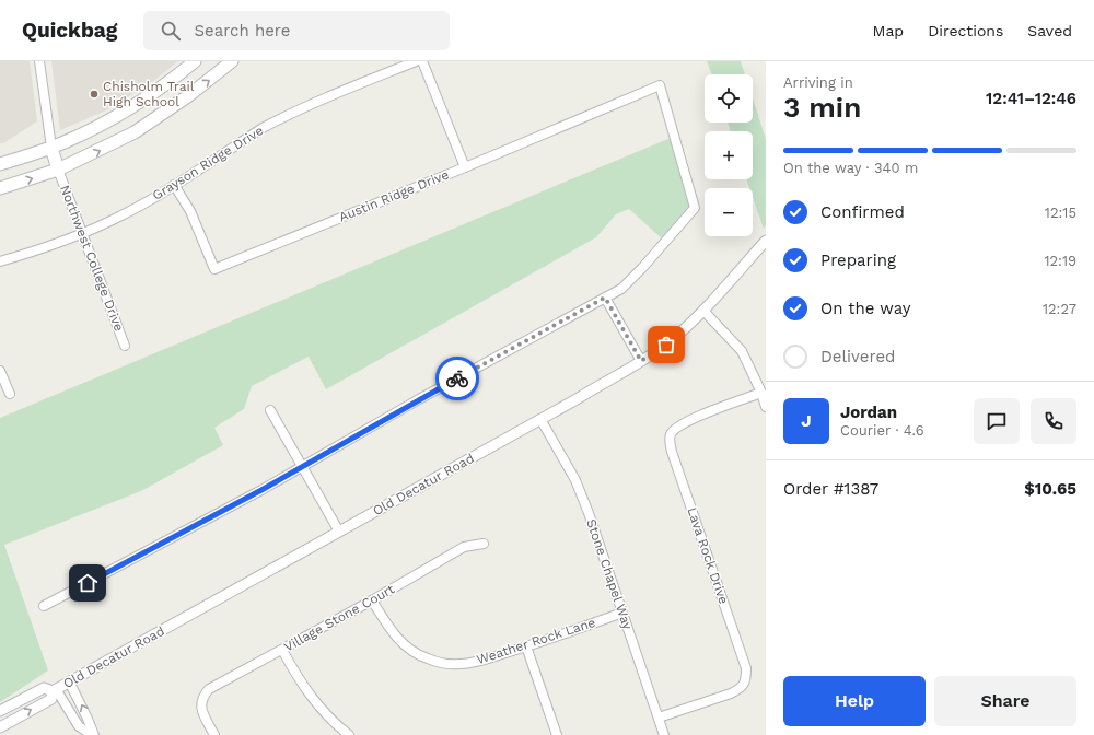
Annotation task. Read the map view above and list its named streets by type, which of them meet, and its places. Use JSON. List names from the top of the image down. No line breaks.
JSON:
{"streets":{"street":["Grayson Ridge Drive","Austin Ridge Drive","Northwest College Drive","Old Decatur Road","Lava Rock Drive","Stone Chapel Way","Village Stone Court","Weather Rock Lane"]},"crossings":[["Grayson Ridge Drive","Austin Ridge Drive"],["Grayson Ridge Drive","Northwest College Drive"],["Old Decatur Road","Stone Chapel Way"],["Lava Rock Drive","Stone Chapel Way"],["Stone Chapel Way","Weather Rock Lane"],["Village Stone Court","Weather Rock Lane"]],"places":["Chisholm Trail High School"],"page":{"header":"Quickbag","search":"Search here","nav":["Map","Directions","Saved"],"heading":["3 min","Arriving in","12:41–12:46"],"panel":["Jordan","Courier · 4.6","Order #1387","$10.65"],"map_buttons":["+","−"],"bar":"On the way · 340 m","list":[["Confirmed","12:15"],["Preparing","12:19"],["On the way","12:27"],"Delivered"],"round":"J","buttons":["Help","Share"]}}
